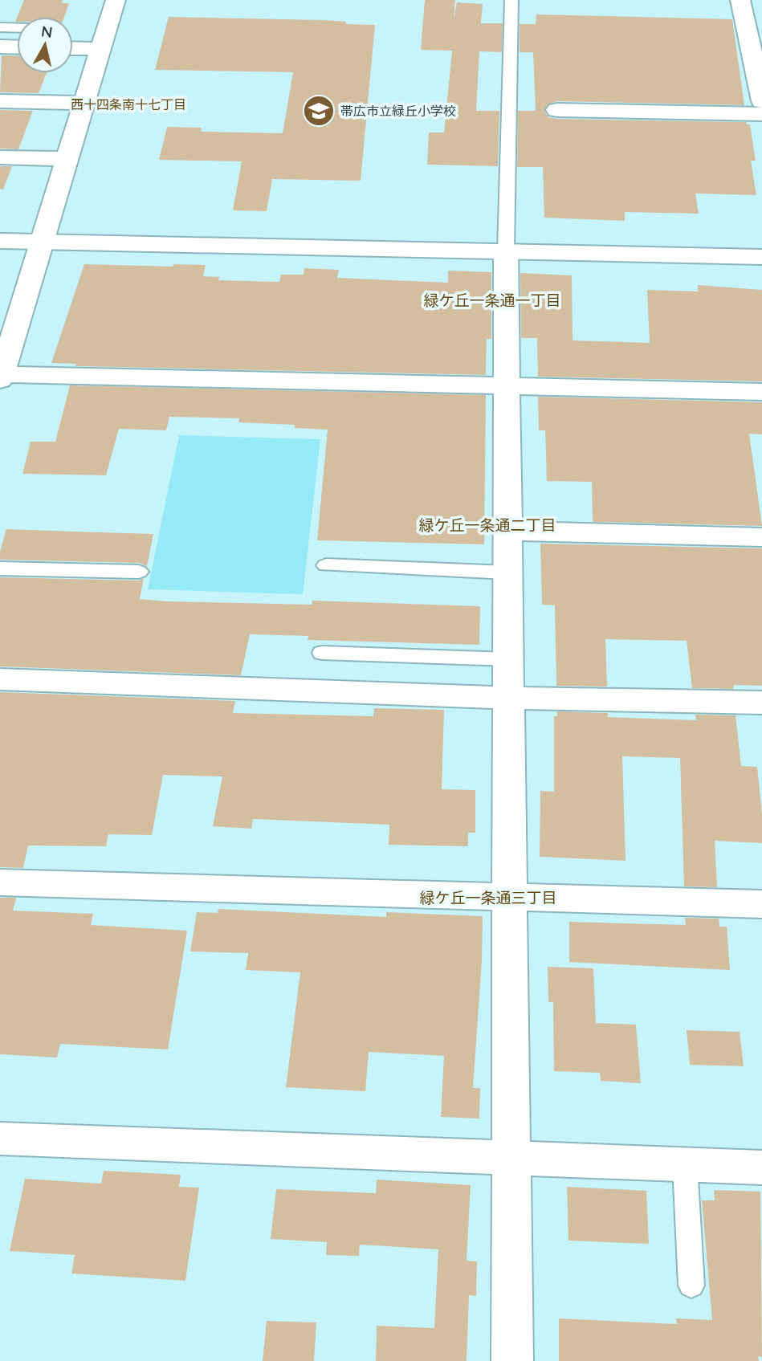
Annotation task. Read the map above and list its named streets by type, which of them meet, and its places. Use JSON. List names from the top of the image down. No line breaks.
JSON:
{"districts":["西十四条南十七丁目","緑ケ丘一条通一丁目","緑ケ丘一条通二丁目","緑ケ丘一条通三丁目"],"places":{"school or university":["帯広市立緑丘小学校"]},"north":"top"}
